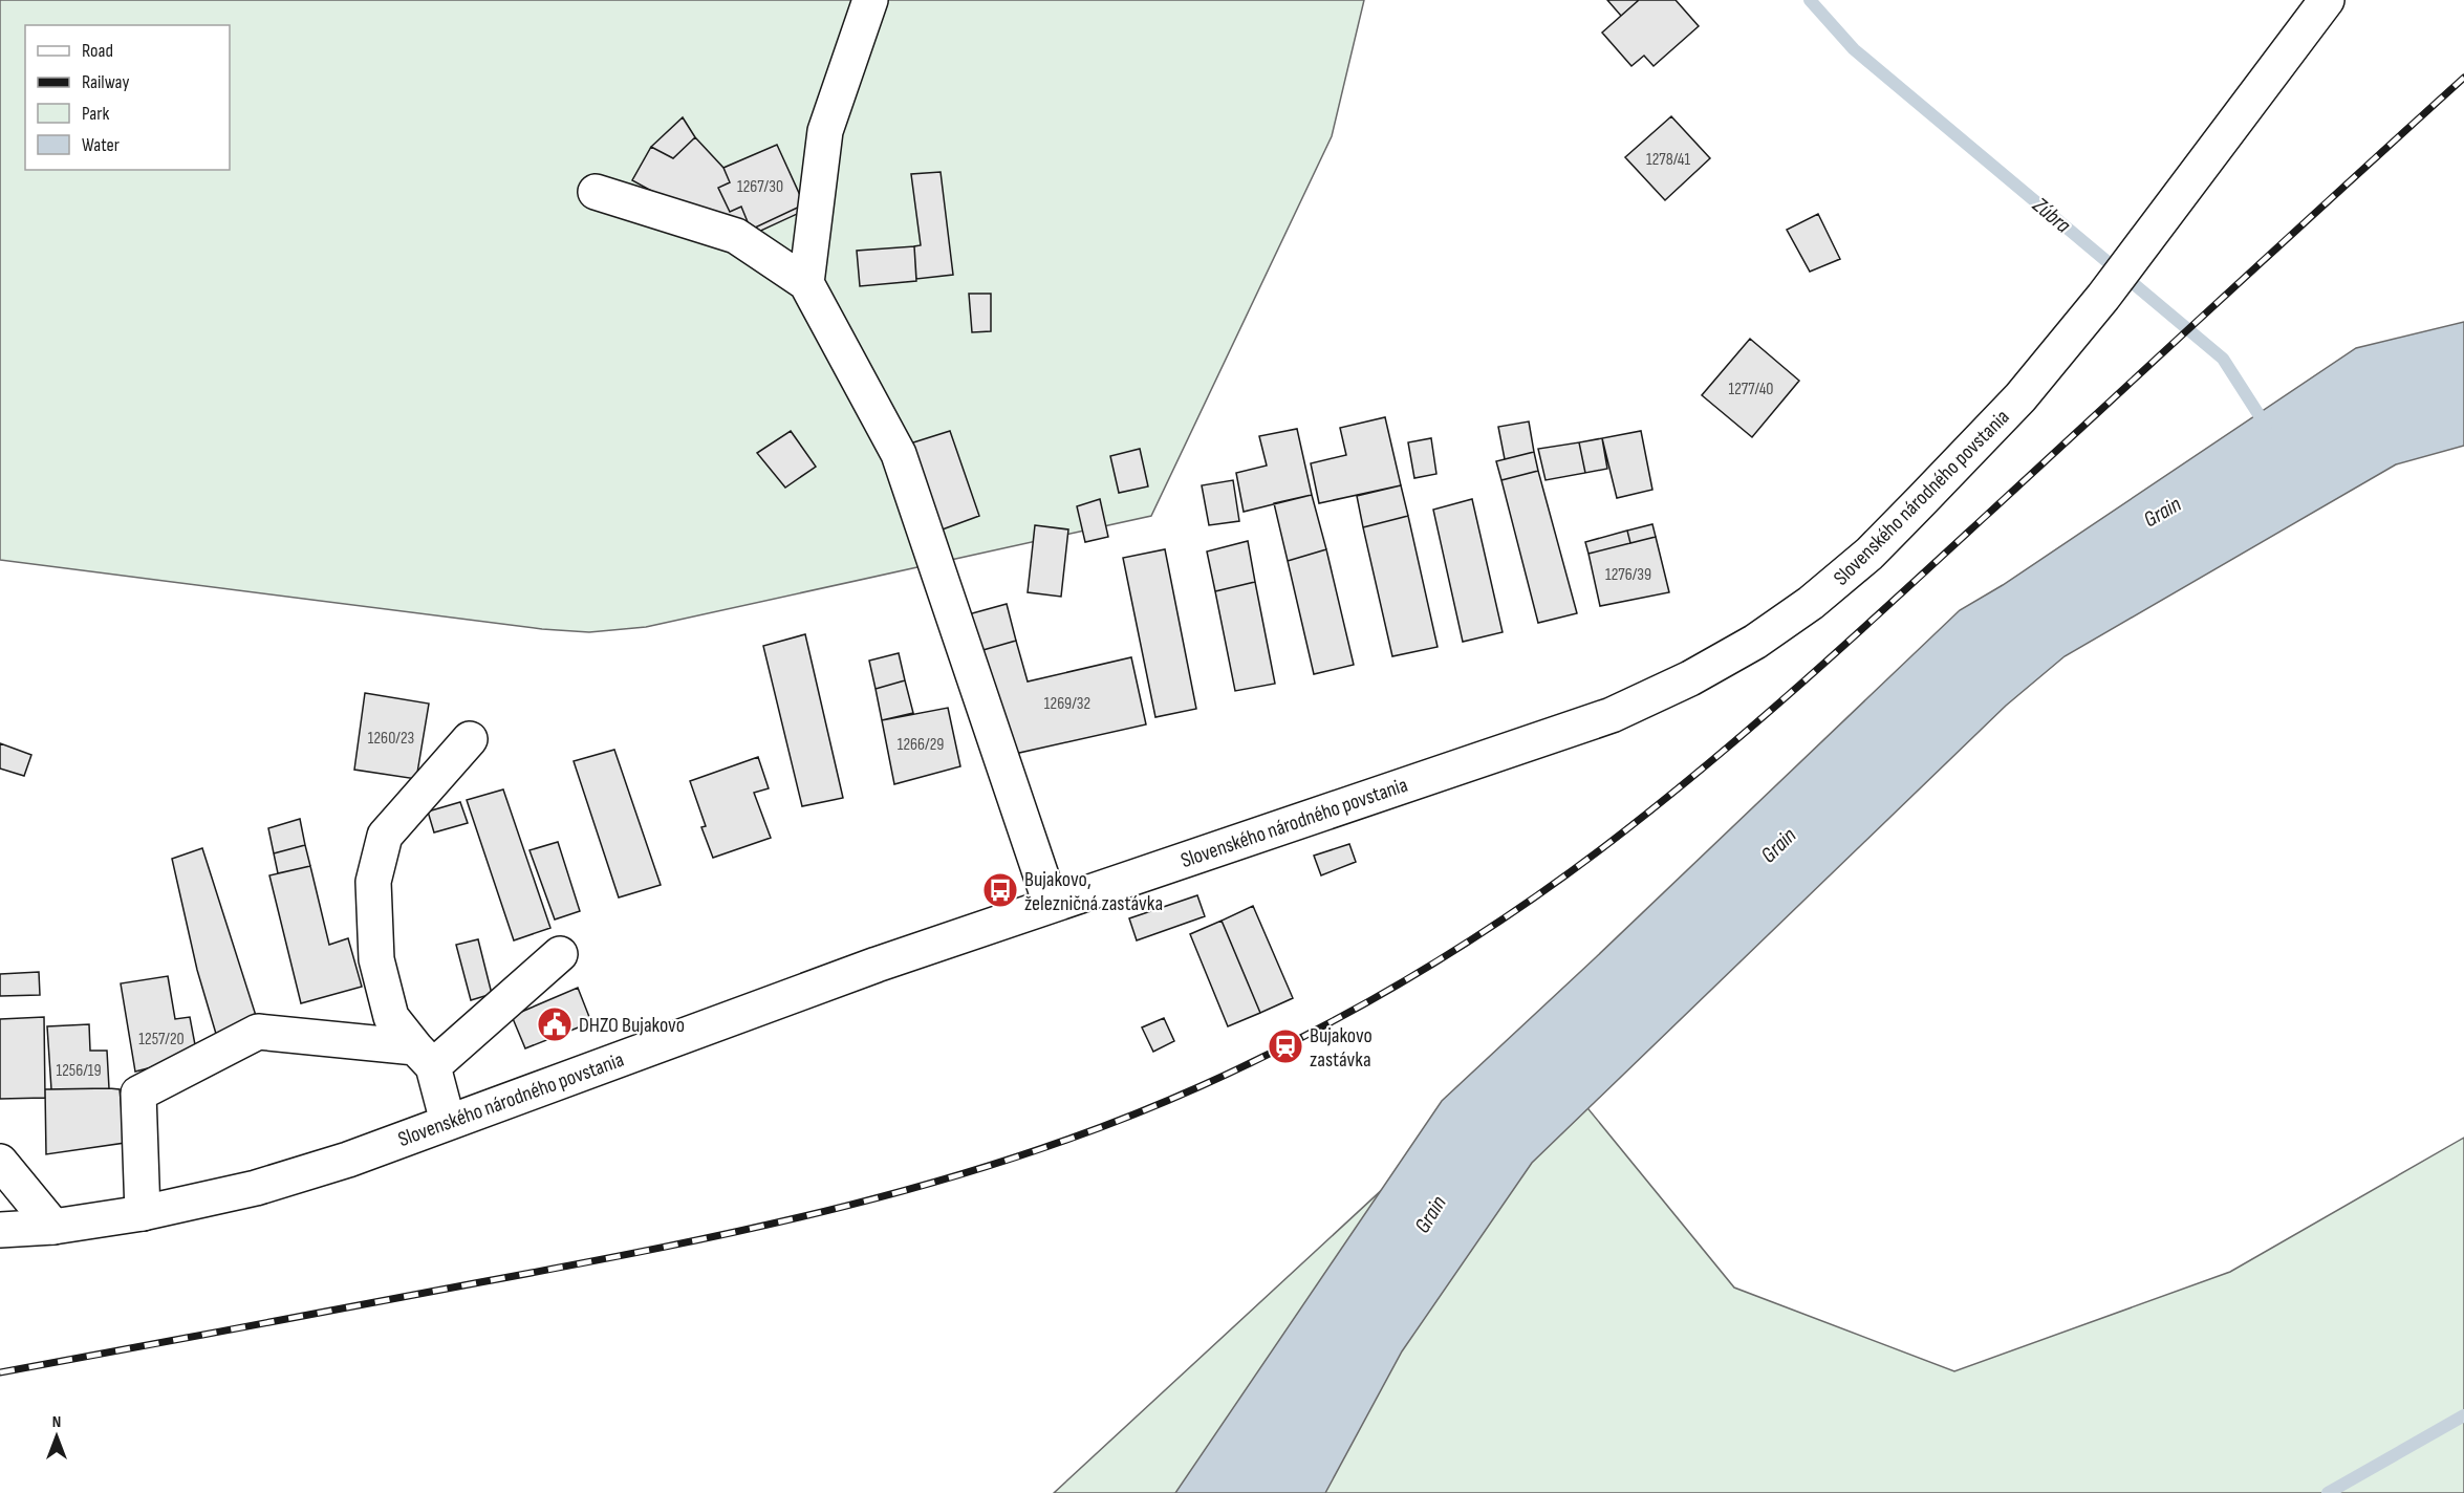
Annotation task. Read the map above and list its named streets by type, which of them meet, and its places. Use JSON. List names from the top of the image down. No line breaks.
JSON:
{"streets":{"main road":["Slovenského národného povstania"]},"water":["Zúbra","Grain"],"places":{"bus stop":["Bujakovo, železničná zastávka"],"public building":["DHZO Bujakovo"],"station":["Bujakovo zastávka"]},"house_numbers":["1278/41","1267/30","1277/40","1276/39","1269/32","1260/23","1266/29","1257/20","1256/19"],"legend":["Road","Railway","Park","Water"],"north":"top"}
